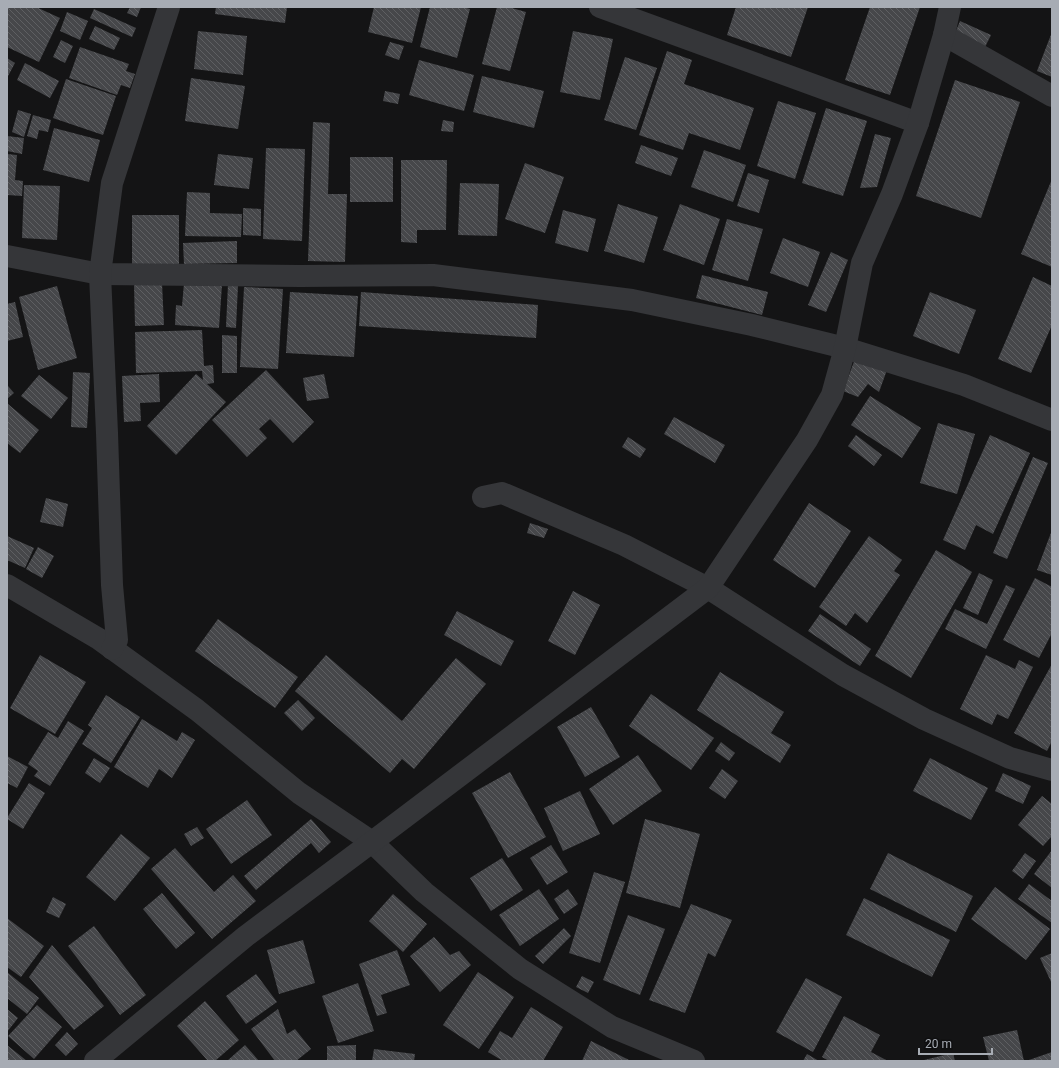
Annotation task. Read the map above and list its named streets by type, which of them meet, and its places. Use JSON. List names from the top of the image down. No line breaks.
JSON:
{"scale_bar":"20 m"}
